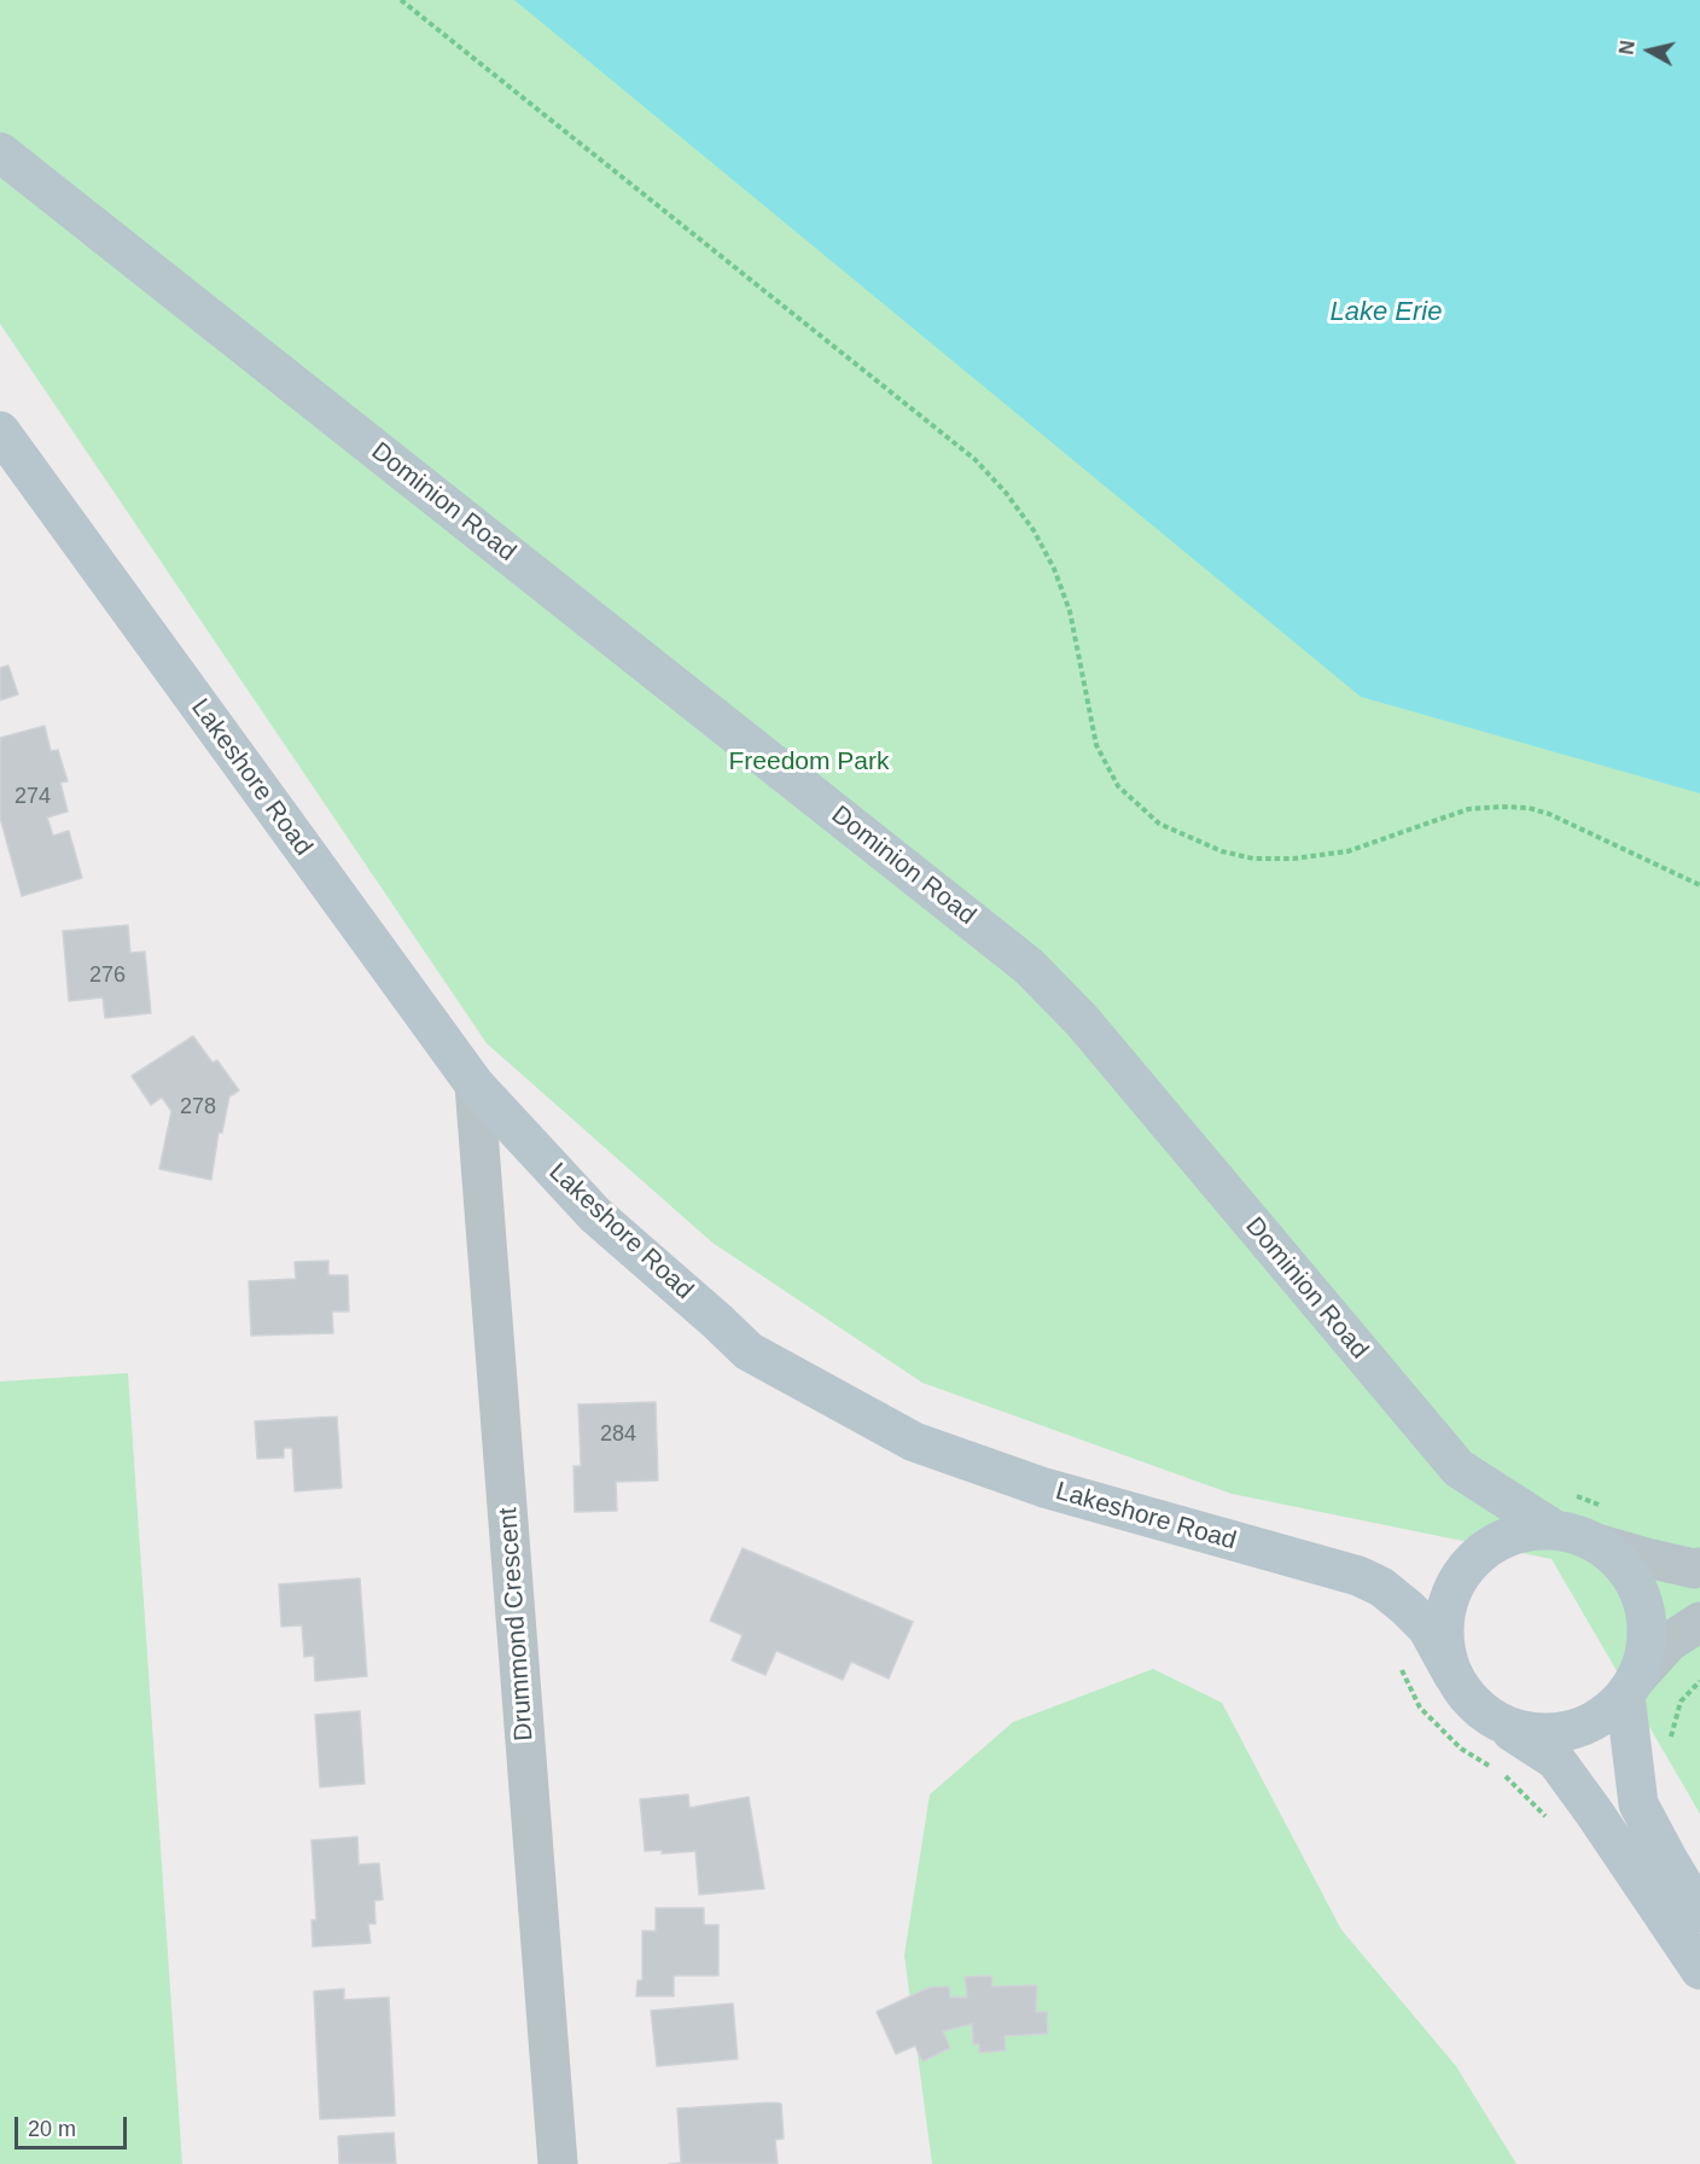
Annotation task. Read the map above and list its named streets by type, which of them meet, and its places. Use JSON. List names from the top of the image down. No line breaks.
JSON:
{"streets":{"main road":["Dominion Road","Lakeshore Road"],"street":["Drummond Crescent"]},"crossings":[["Dominion Road","Lakeshore Road"],["Lakeshore Road","Drummond Crescent"]],"water":["Lake Erie"],"parks":["Freedom Park"],"house_numbers":["274","276","278","284"],"scale_bar":"20 m","north":"left"}
